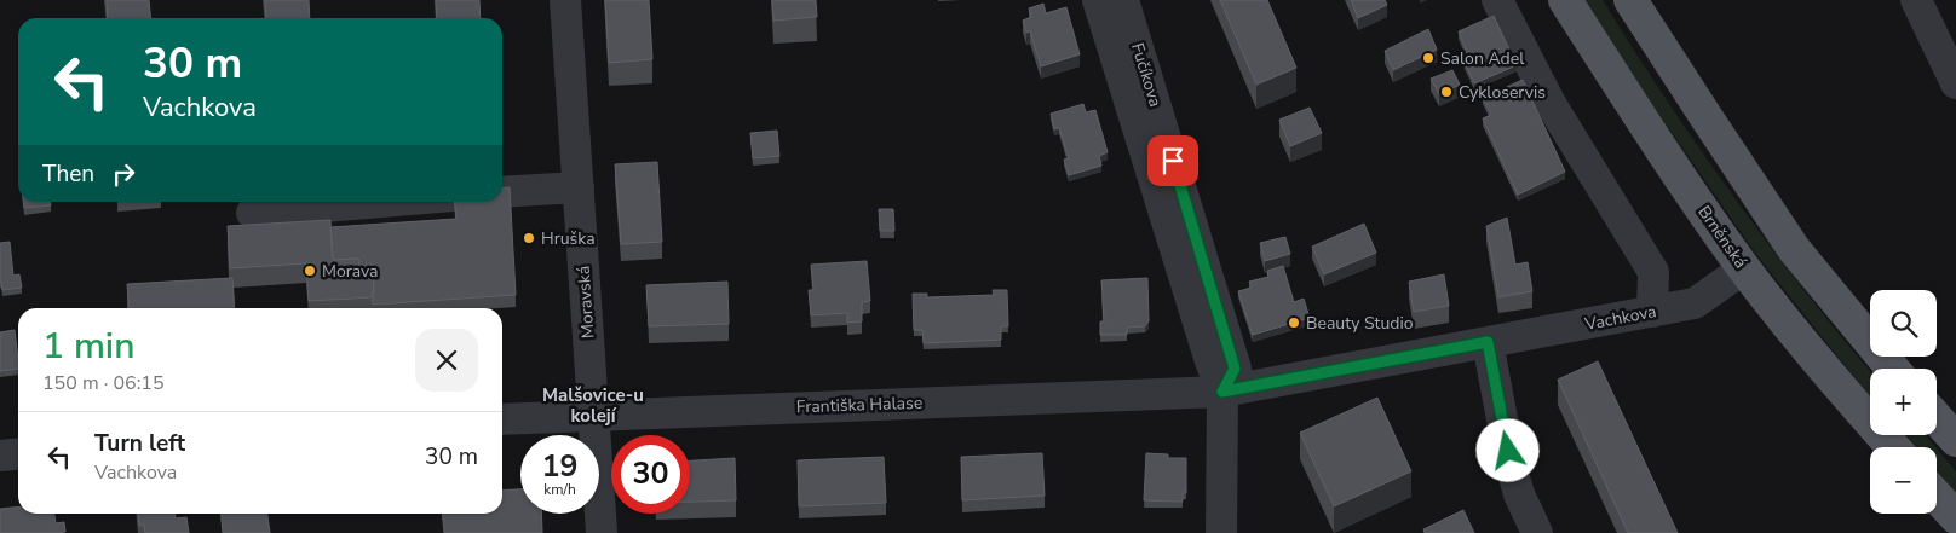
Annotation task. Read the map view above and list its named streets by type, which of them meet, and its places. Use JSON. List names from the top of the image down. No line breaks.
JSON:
{"streets":{"main road":["Brněnská"],"street":["Fučíkova","Moravská","Vachkova","Františka Halase"]},"crossings":[["Fučíkova","Vachkova"],["Fučíkova","Františka Halase"],["Brněnská","Vachkova"],["Moravská","Františka Halase"],["Vachkova","Františka Halase"]],"districts":["Malšovice-u kolejí"],"places":["Salon Adel","Cykloservis","Hruška","Morava","Beauty Studio"],"page":{"turn":["30 m","Vachkova"],"then":"Then","map_buttons":["+","−"],"heading":["1 min","150 m · 06:15"],"list":[{"name":"Turn left","note":"Vachkova","value":"30 m"}],"speed":"19 km/h","limit":"30"}}
